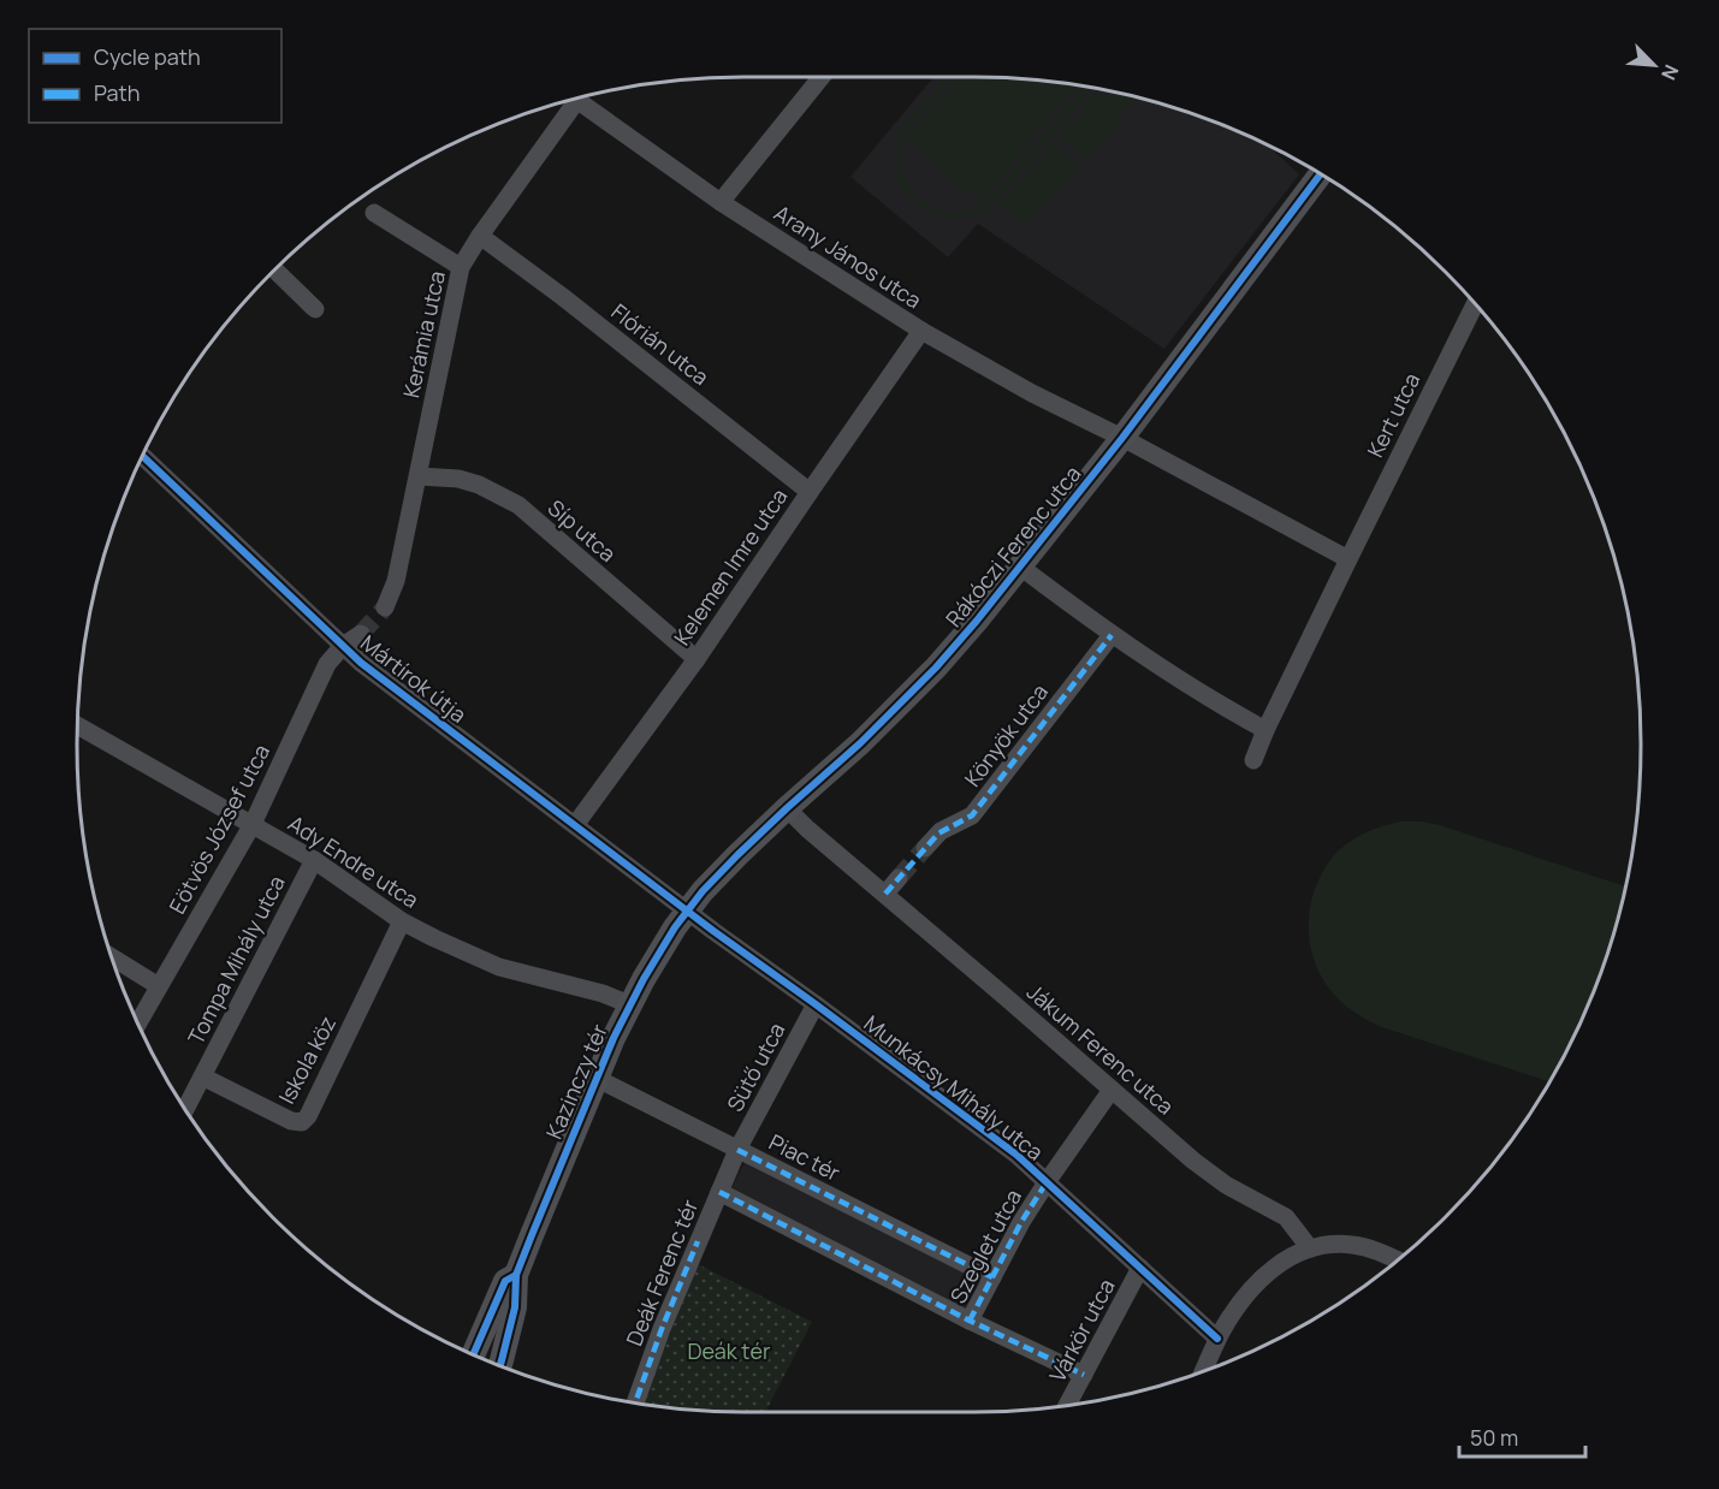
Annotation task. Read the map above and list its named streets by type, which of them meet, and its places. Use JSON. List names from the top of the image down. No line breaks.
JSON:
{"streets":{"main road":["Rákóczi Ferenc utca","Kazinczy tér"],"street":["Arany János utca","Kerámia utca","Flórián utca","Kert utca","Síp utca","Kelemen Imre utca","Mártírok útja","Könyök utca","Eötvös József utca","Ady Endre utca","Tompa Mihály utca","Jákum Ferenc utca","Iskola köz","Sütő utca","Munkácsy Mihály utca","Piac tér","Szeglet utca","Deák Ferenc tér","Várkör utca"]},"crossings":[["Arany János utca","Rákóczi Ferenc utca"],["Arany János utca","Kelemen Imre utca"],["Kerámia utca","Flórián utca"],["Kerámia utca","Síp utca"],["Flórián utca","Kelemen Imre utca"],["Síp utca","Kelemen Imre utca"],["Rákóczi Ferenc utca","Mártírok útja"],["Rákóczi Ferenc utca","Jákum Ferenc utca"],["Rákóczi Ferenc utca","Kazinczy tér"],["Rákóczi Ferenc utca","Munkácsy Mihály utca"],["Kelemen Imre utca","Mártírok útja"],["Mártírok útja","Eötvös József utca"],["Mártírok útja","Kazinczy tér"],["Mártírok útja","Munkácsy Mihály utca"],["Eötvös József utca","Ady Endre utca"],["Ady Endre utca","Tompa Mihály utca"],["Ady Endre utca","Iskola köz"],["Ady Endre utca","Kazinczy tér"],["Tompa Mihály utca","Iskola köz"],["Jákum Ferenc utca","Szeglet utca"],["Sütő utca","Munkácsy Mihály utca"],["Sütő utca","Piac tér"],["Sütő utca","Deák Ferenc tér"],["Kazinczy tér","Munkácsy Mihály utca"],["Kazinczy tér","Piac tér"],["Munkácsy Mihály utca","Szeglet utca"],["Munkácsy Mihály utca","Várkör utca"],["Piac tér","Szeglet utca"],["Piac tér","Deák Ferenc tér"],["Szeglet utca","Várkör utca"]],"parks":["Deák tér"],"legend":["Cycle path","Path"],"scale_bar":"50 m","north":"bottom right"}
